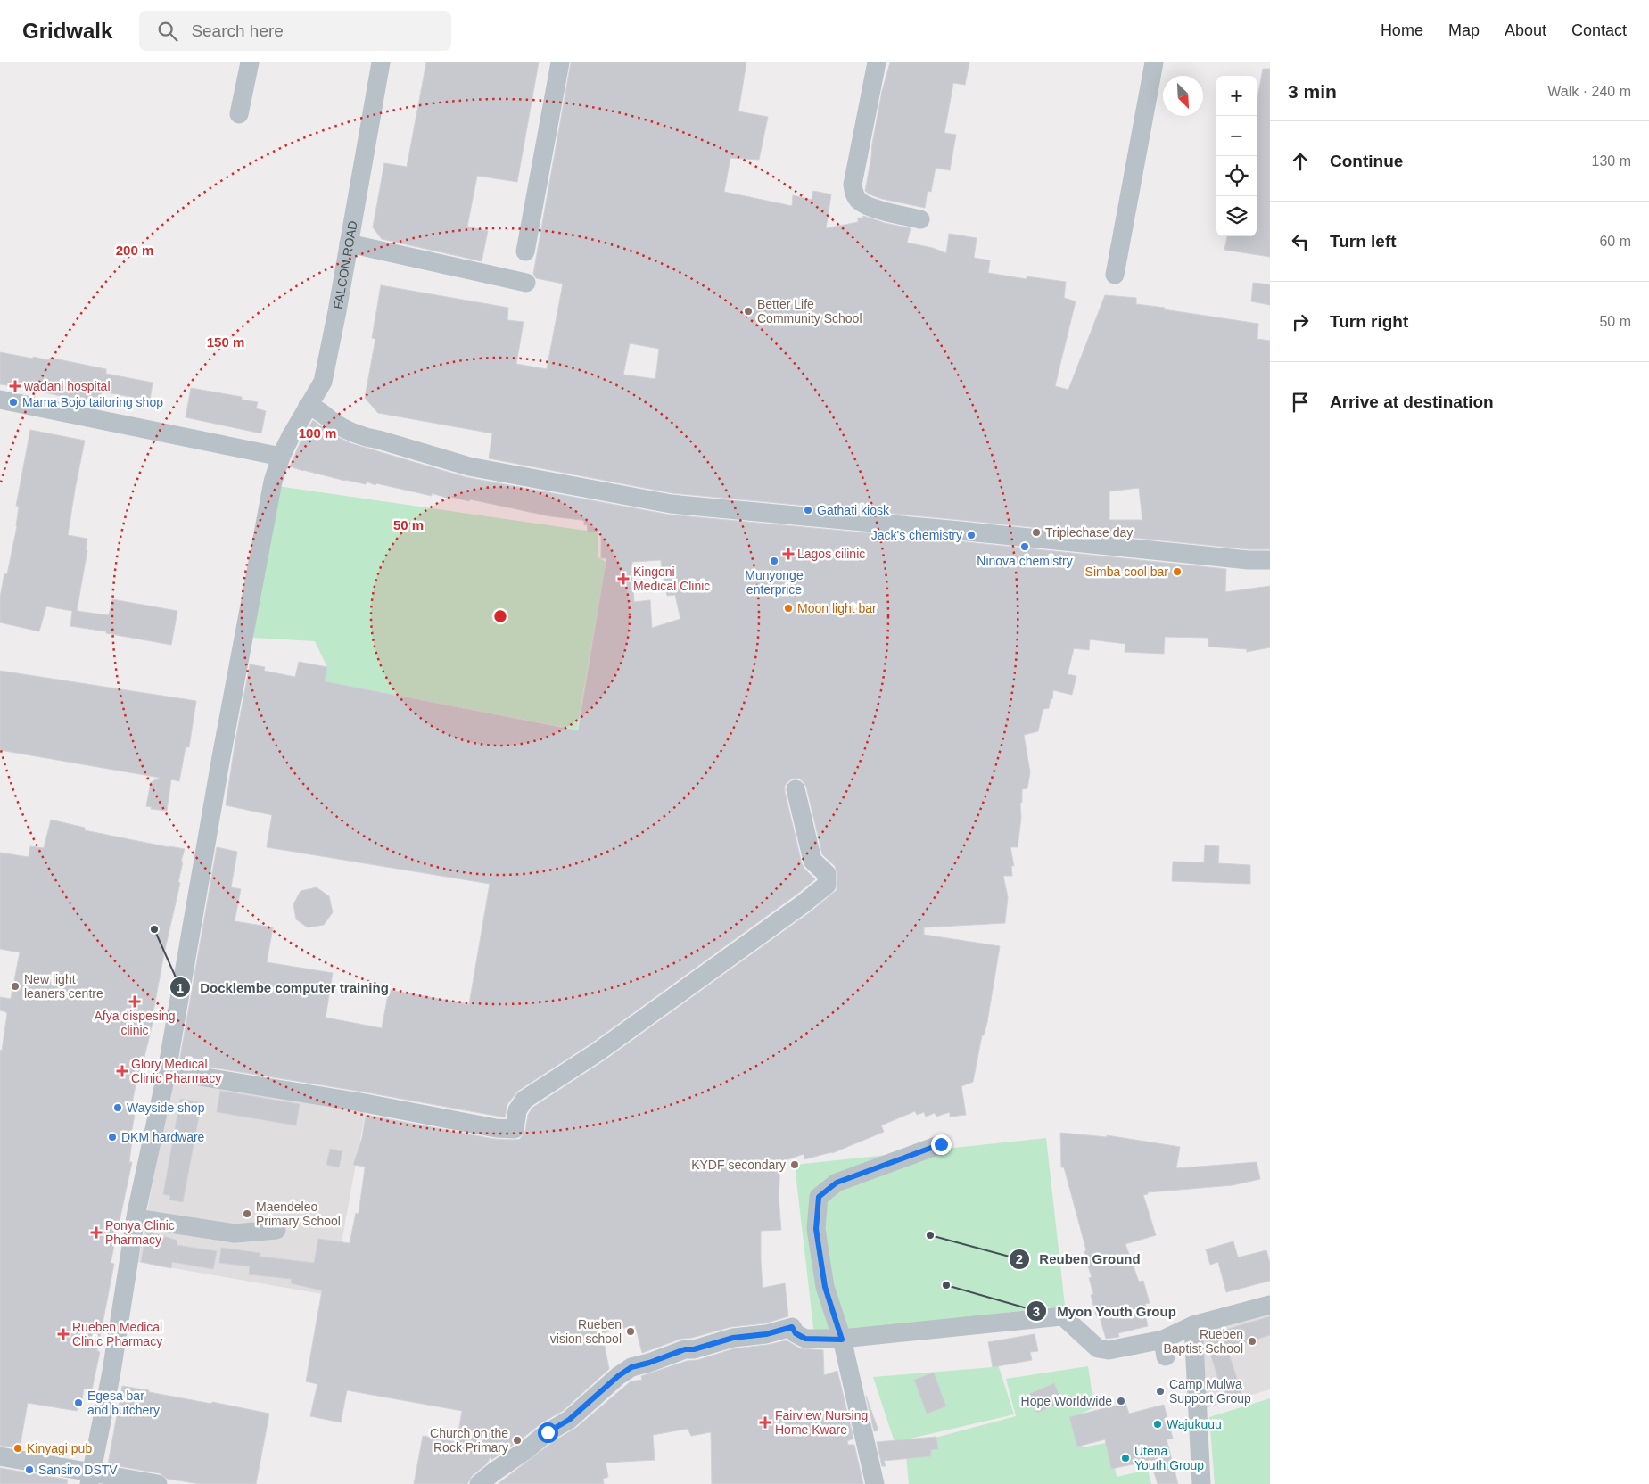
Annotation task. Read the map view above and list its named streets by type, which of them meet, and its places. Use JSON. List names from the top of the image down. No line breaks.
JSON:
{"streets":{"street":["FALCON ROAD"]},"places":{"other":["Better Life Community School","Mama Bojo tailoring shop","Gathati kiosk","Triplechase day","Jack's chemistry","Ninova chemistry","Munyonge enterprice","Simba cool bar","Moon light bar","Docklembe computer training","New light leaners centre","Wayside shop","DKM hardware","KYDF secondary","Maendeleo Primary School","Reuben Ground","Myon Youth Group","Rueben vision school","Rueben Baptist School","Camp Mulwa Support Group","Hope Worldwide","Egesa bar and butchery","Wajukuuu","Church on the Rock Primary","Kinyagi pub","Utena Youth Group","Sansiro DSTV"],"health":["wadani hospital","Lagos cilinic","Kingoni Medical Clinic","Afya dispesing clinic","Glory Medical Clinic Pharmacy","Ponya Clinic Pharmacy","Rueben Medical Clinic Pharmacy","Fairview Nursing Home Kware"]},"north":"bottom right","page":{"header":"Gridwalk","search":"Search here","nav":["Home","Map","About","Contact"],"heading":["3 min","Walk · 240 m"],"map_buttons":["+","−"],"list":[["Continue","130 m"],["Turn left","60 m"],["Turn right","50 m"],"Arrive at destination"]},"rings":["200 m","150 m","100 m","50 m"]}
